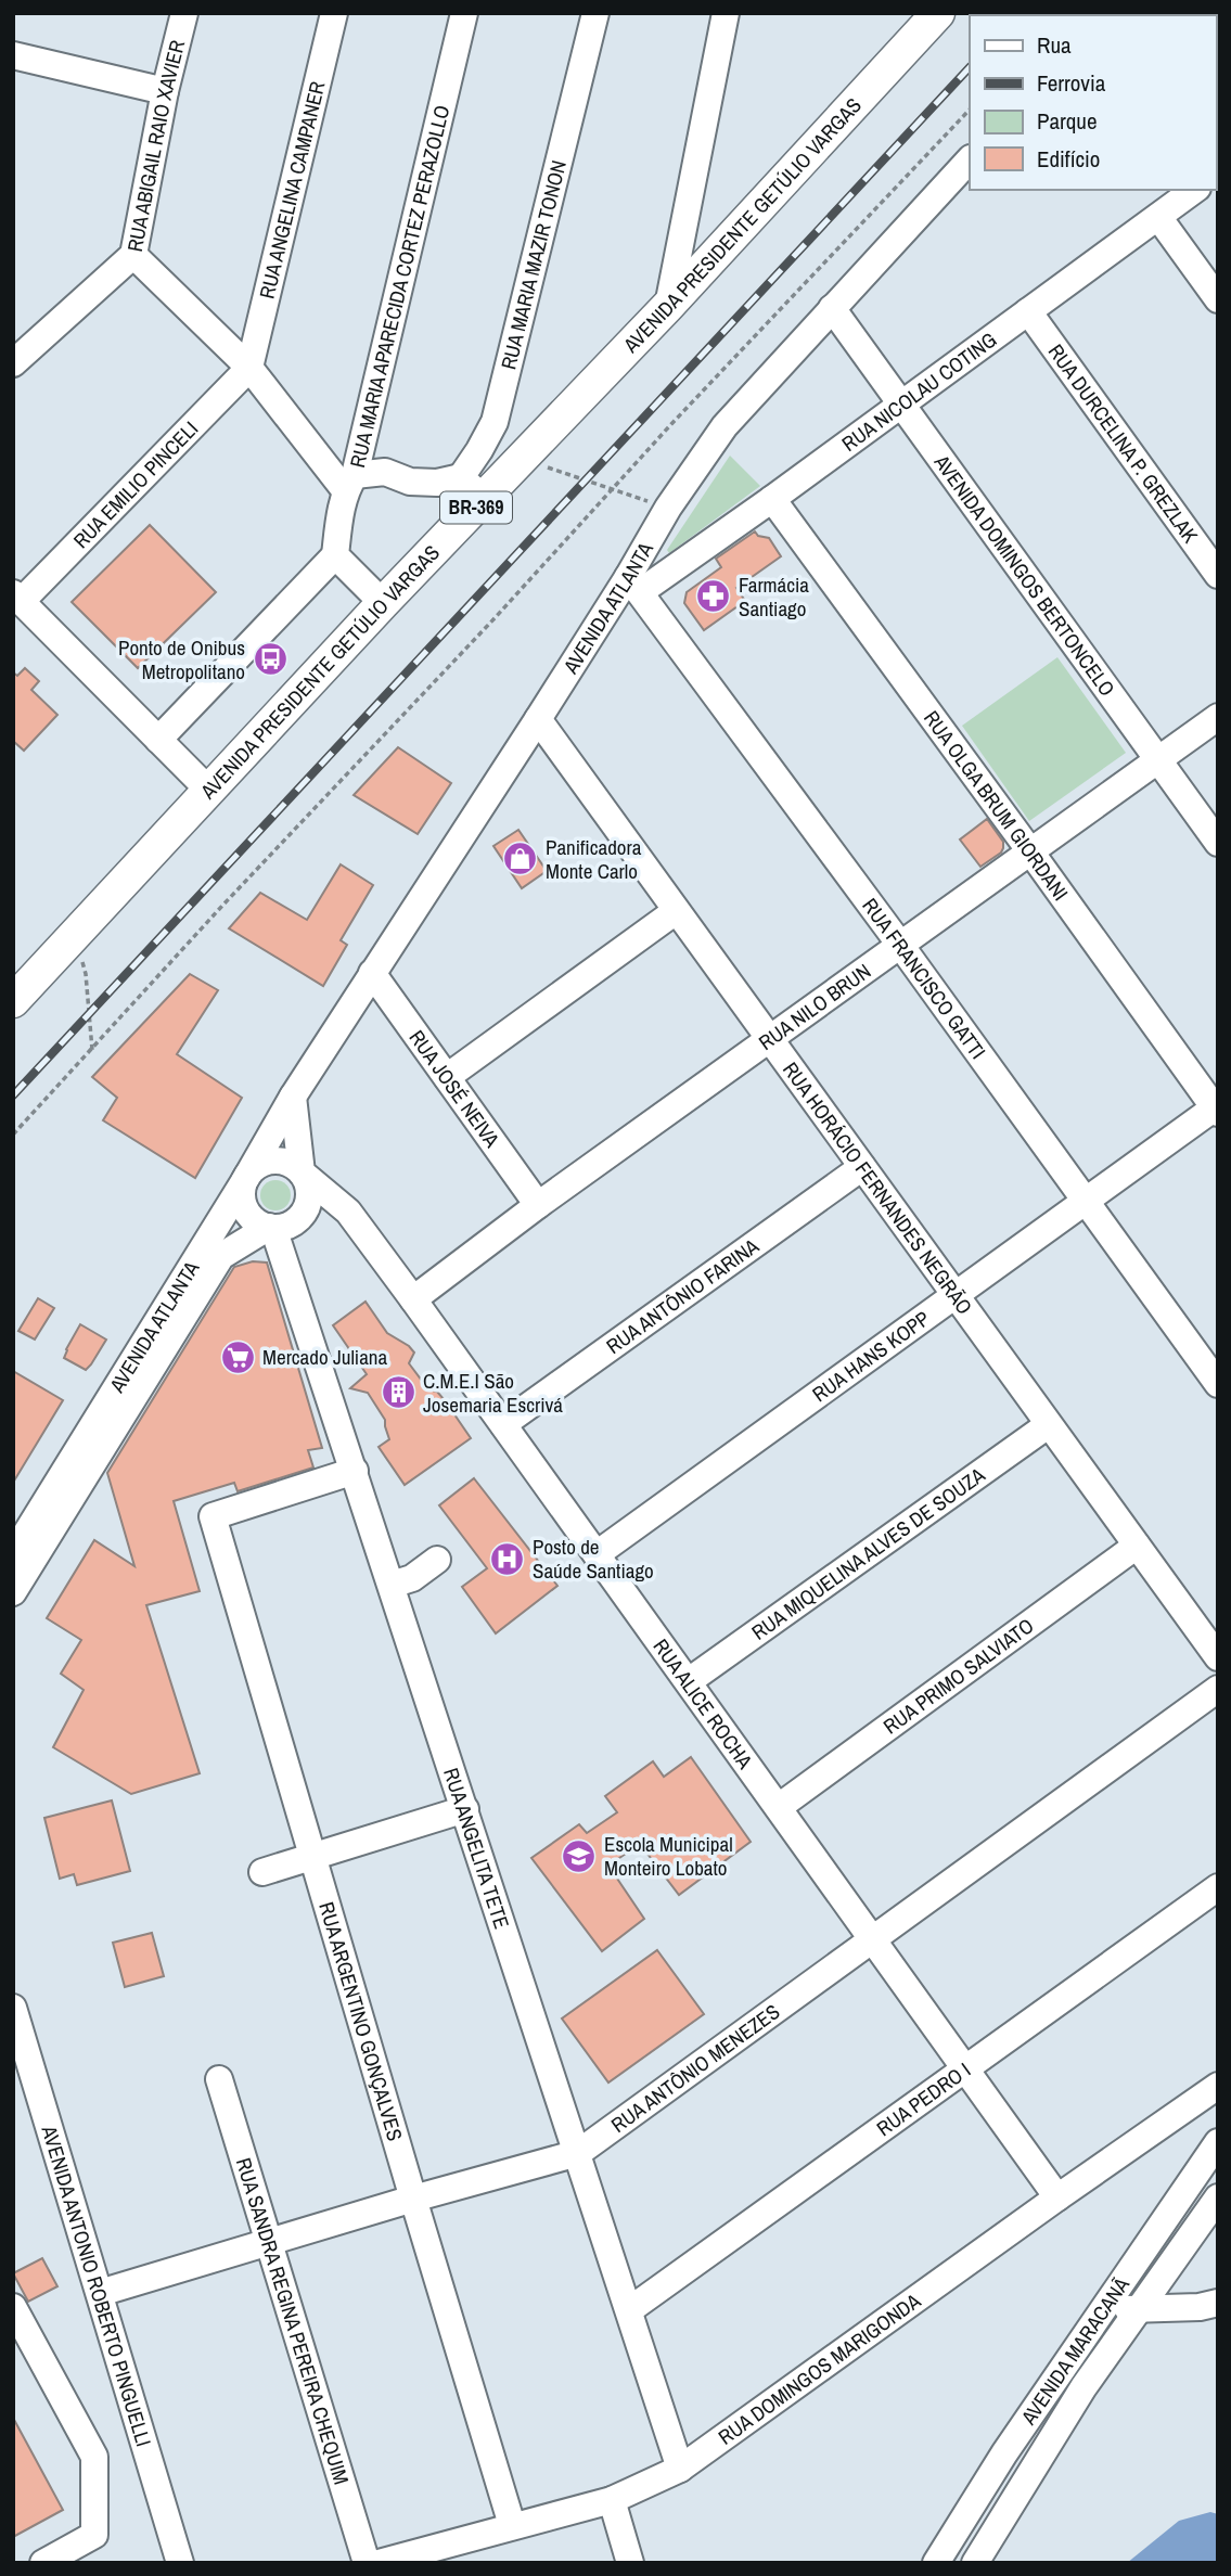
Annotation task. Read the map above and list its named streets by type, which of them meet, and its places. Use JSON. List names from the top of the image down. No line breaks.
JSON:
{"streets":{"main road":["AVENIDA PRESIDENTE GETÚLIO VARGAS","BR-369"],"street":["RUA ABIGAIL RAIO XAVIER","RUA ANGELINA CAMPANER","RUA MARIA MAZIR TONON","RUA MARIA APARECIDA CORTEZ PERAZOLLO","RUA NICOLAU COTING","RUA DURCELINA P. GREZLAK","RUA EMILIO PINCELI","AVENIDA DOMINGOS BERTONCELO","AVENIDA ATLANTA","RUA OLGA BRUM GIORDANI","RUA FRANCISCO GATTI","RUA NILO BRUN","RUA JOSÉ NEIVA","RUA HORÁCIO FERNANDES NEGRÃO","RUA ANTÔNIO FARINA","RUA HANS KOPP","RUA MIQUELINA ALVES DE SOUZA","RUA PRIMO SALVIATO","RUA ALICE ROCHA","RUA ANGELITA TETE","RUA ARGENTINO GONÇALVES","RUA ANTÔNIO MENEZES","RUA PEDRO I","AVENIDA ANTONIO ROBERTO PINGUELLI","RUA SANDRA REGINA PEREIRA CHEQUIM","AVENIDA MARACANÃ","RUA DOMINGOS MARIGONDA"]},"crossings":[["RUA ANGELINA CAMPANER","RUA EMILIO PINCELI"],["AVENIDA PRESIDENTE GETÚLIO VARGAS","RUA MARIA MAZIR TONON"],["RUA NICOLAU COTING","RUA DURCELINA P. GREZLAK"],["RUA NICOLAU COTING","AVENIDA DOMINGOS BERTONCELO"],["RUA NICOLAU COTING","AVENIDA ATLANTA"],["RUA NICOLAU COTING","RUA OLGA BRUM GIORDANI"],["RUA NICOLAU COTING","RUA FRANCISCO GATTI"],["AVENIDA DOMINGOS BERTONCELO","AVENIDA ATLANTA"],["AVENIDA DOMINGOS BERTONCELO","RUA NILO BRUN"],["AVENIDA ATLANTA","RUA FRANCISCO GATTI"],["AVENIDA ATLANTA","RUA JOSÉ NEIVA"],["AVENIDA ATLANTA","RUA HORÁCIO FERNANDES NEGRÃO"],["AVENIDA ATLANTA","RUA ALICE ROCHA"],["AVENIDA ATLANTA","RUA ANGELITA TETE"],["RUA OLGA BRUM GIORDANI","RUA NILO BRUN"],["RUA OLGA BRUM GIORDANI","RUA HANS KOPP"],["RUA FRANCISCO GATTI","RUA NILO BRUN"],["RUA FRANCISCO GATTI","RUA HANS KOPP"],["RUA NILO BRUN","RUA JOSÉ NEIVA"],["RUA NILO BRUN","RUA HORÁCIO FERNANDES NEGRÃO"],["RUA NILO BRUN","RUA ALICE ROCHA"],["RUA HORÁCIO FERNANDES NEGRÃO","RUA ANTÔNIO FARINA"],["RUA HORÁCIO FERNANDES NEGRÃO","RUA HANS KOPP"],["RUA HORÁCIO FERNANDES NEGRÃO","RUA MIQUELINA ALVES DE SOUZA"],["RUA HORÁCIO FERNANDES NEGRÃO","RUA PRIMO SALVIATO"],["RUA ANTÔNIO FARINA","RUA ALICE ROCHA"],["RUA HANS KOPP","RUA ALICE ROCHA"],["RUA MIQUELINA ALVES DE SOUZA","RUA ALICE ROCHA"],["RUA PRIMO SALVIATO","RUA ALICE ROCHA"],["RUA ALICE ROCHA","RUA ANGELITA TETE"],["RUA ALICE ROCHA","RUA ANTÔNIO MENEZES"],["RUA ALICE ROCHA","RUA PEDRO I"],["RUA ALICE ROCHA","RUA DOMINGOS MARIGONDA"],["RUA ANGELITA TETE","RUA ARGENTINO GONÇALVES"],["RUA ANGELITA TETE","RUA ANTÔNIO MENEZES"],["RUA ANGELITA TETE","RUA PEDRO I"],["RUA ANGELITA TETE","RUA DOMINGOS MARIGONDA"],["RUA ARGENTINO GONÇALVES","RUA ANTÔNIO MENEZES"],["RUA ARGENTINO GONÇALVES","RUA DOMINGOS MARIGONDA"],["RUA ANTÔNIO MENEZES","AVENIDA ANTONIO ROBERTO PINGUELLI"],["RUA ANTÔNIO MENEZES","RUA SANDRA REGINA PEREIRA CHEQUIM"]],"places":{"pharmacy":["Farmácia Santiago"],"bus stop":["Ponto de Onibus Metropolitano"],"shop":["Panificadora Monte Carlo"],"supermarket":["Mercado Juliana"],"building":["C.M.E.I São Josemaria Escrivá"],"hospital":["Posto de Saúde Santiago"],"school or university":["Escola Municipal Monteiro Lobato"]},"legend":["Rua","Ferrovia","Parque","Edifício"]}
